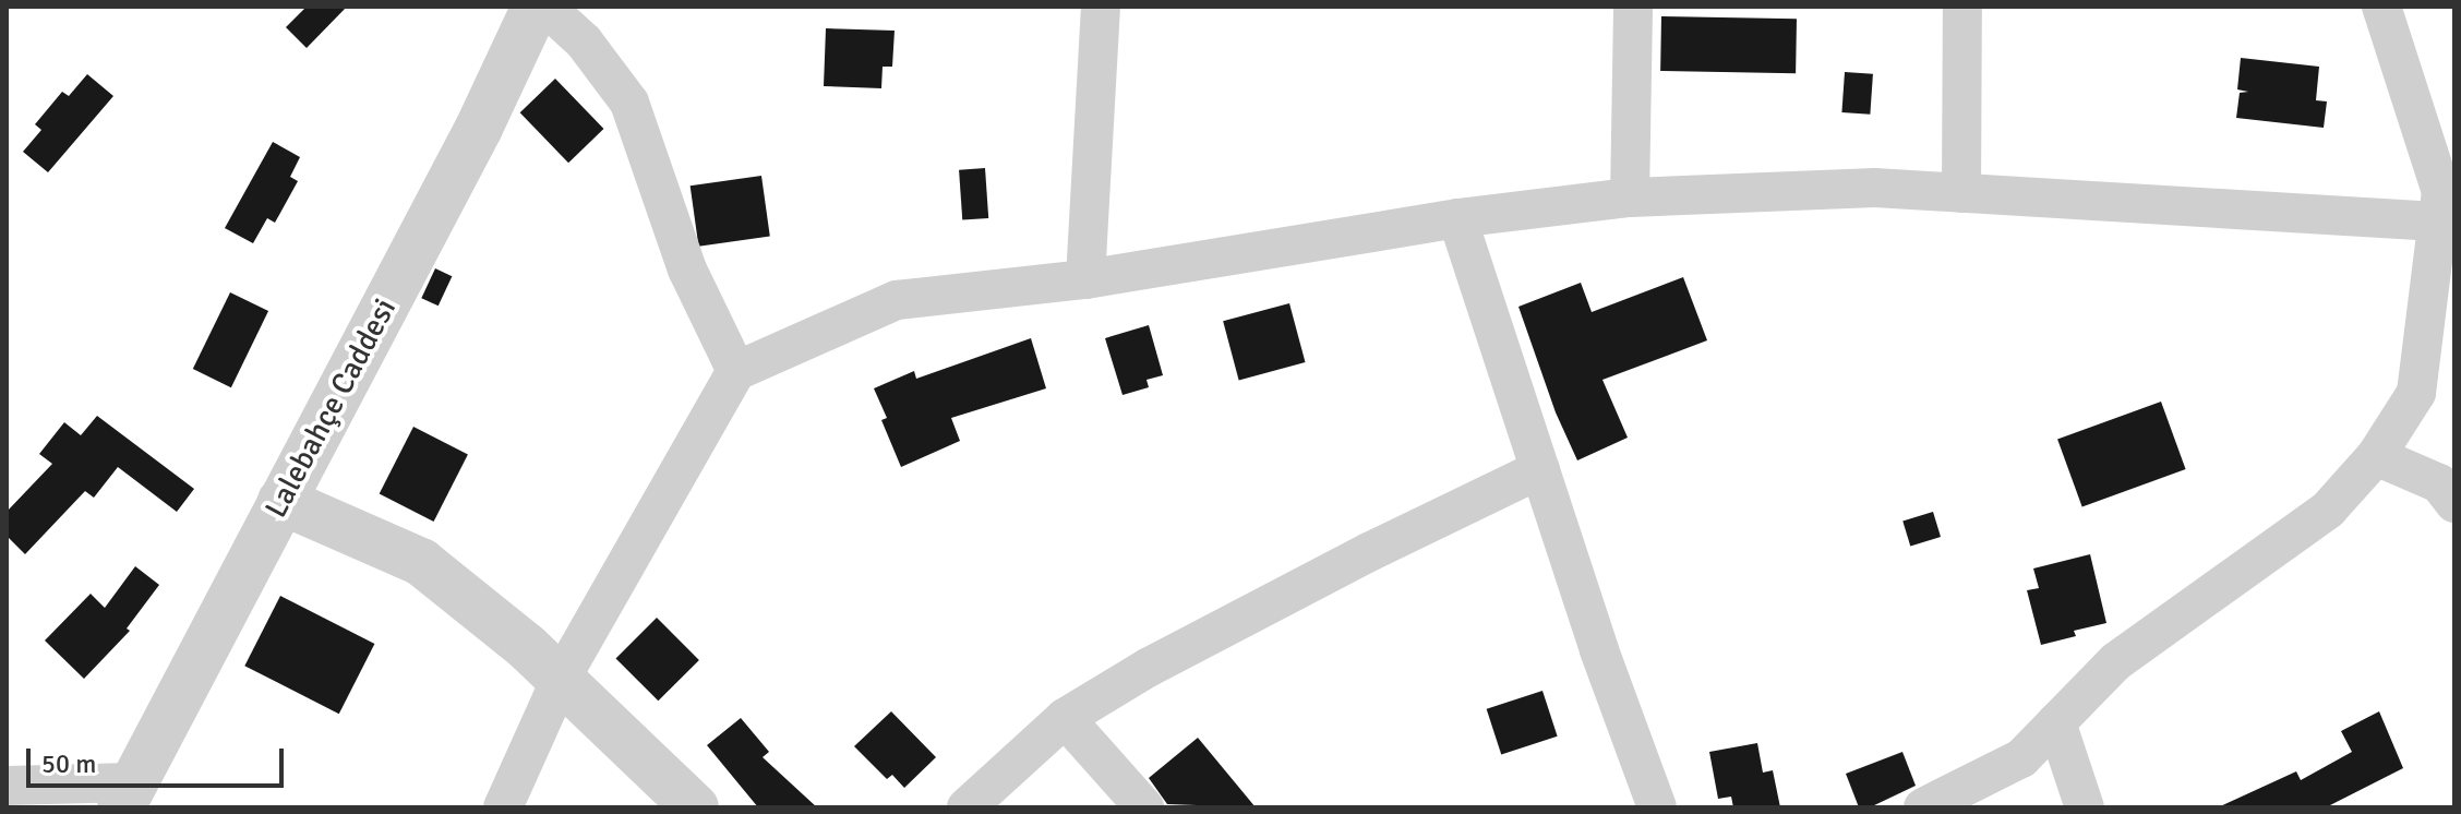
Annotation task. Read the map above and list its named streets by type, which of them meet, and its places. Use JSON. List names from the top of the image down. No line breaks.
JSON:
{"streets":{"street":["Lalebahçe Caddesi"]},"scale_bar":"50 m"}
